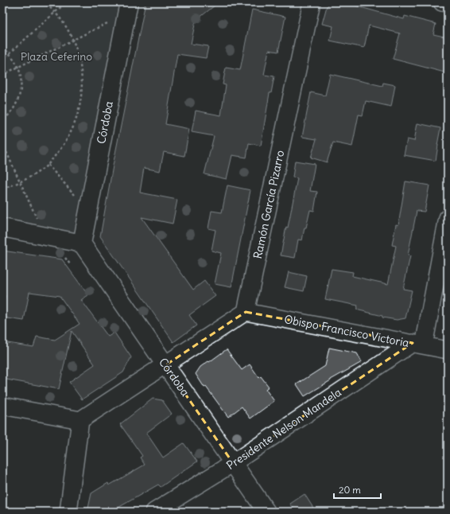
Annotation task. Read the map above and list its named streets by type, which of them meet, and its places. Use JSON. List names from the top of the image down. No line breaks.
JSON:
{"streets":{"main road":["Córdoba"],"street":["Ramón García Pizarro","Obispo Francisco Victoria","Presidente Nelson Mandela"]},"crossings":[["Córdoba","Presidente Nelson Mandela"],["Ramón García Pizarro","Obispo Francisco Victoria"],["Obispo Francisco Victoria","Presidente Nelson Mandela"]],"parks":["Plaza Ceferino"],"scale_bar":"20 m"}
